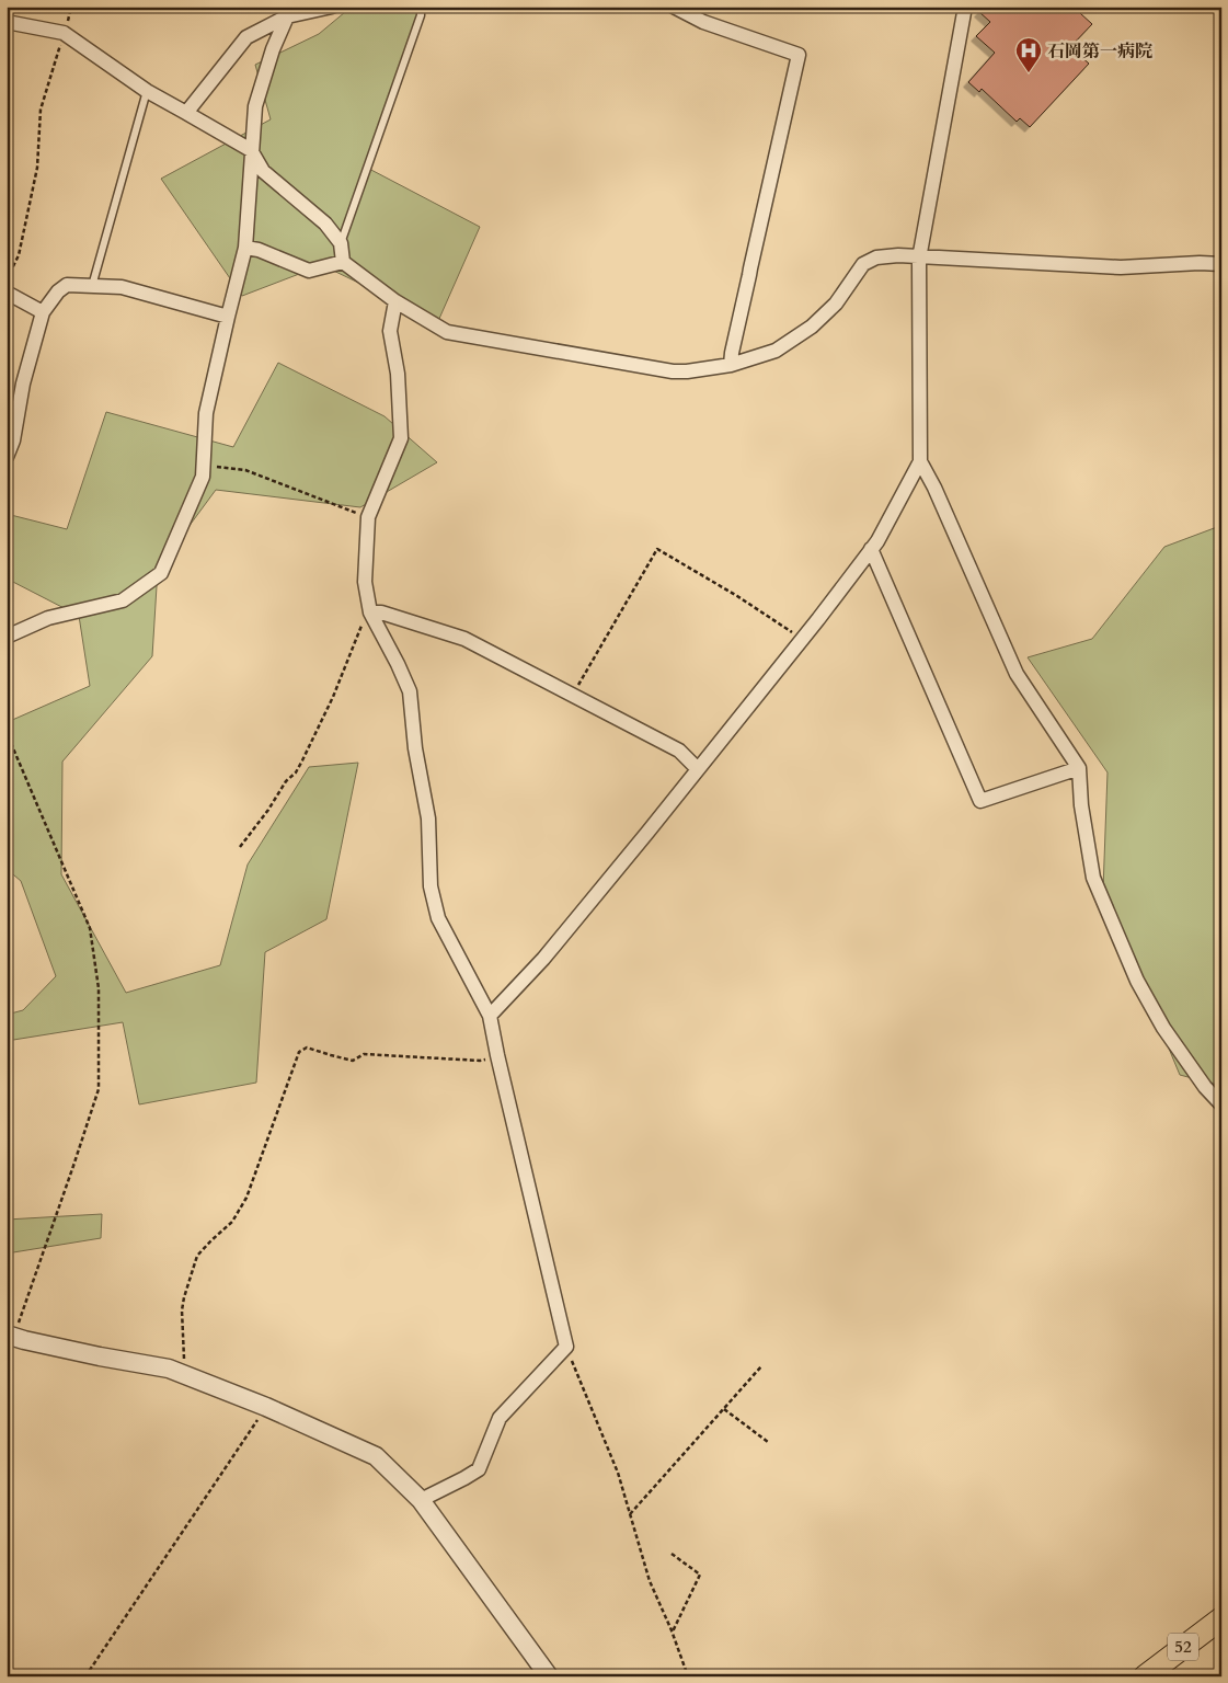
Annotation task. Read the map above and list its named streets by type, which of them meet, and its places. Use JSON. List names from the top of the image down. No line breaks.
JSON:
{"streets":{"main road":["52"]},"places":{"hospital":["石岡第一病院"]}}
